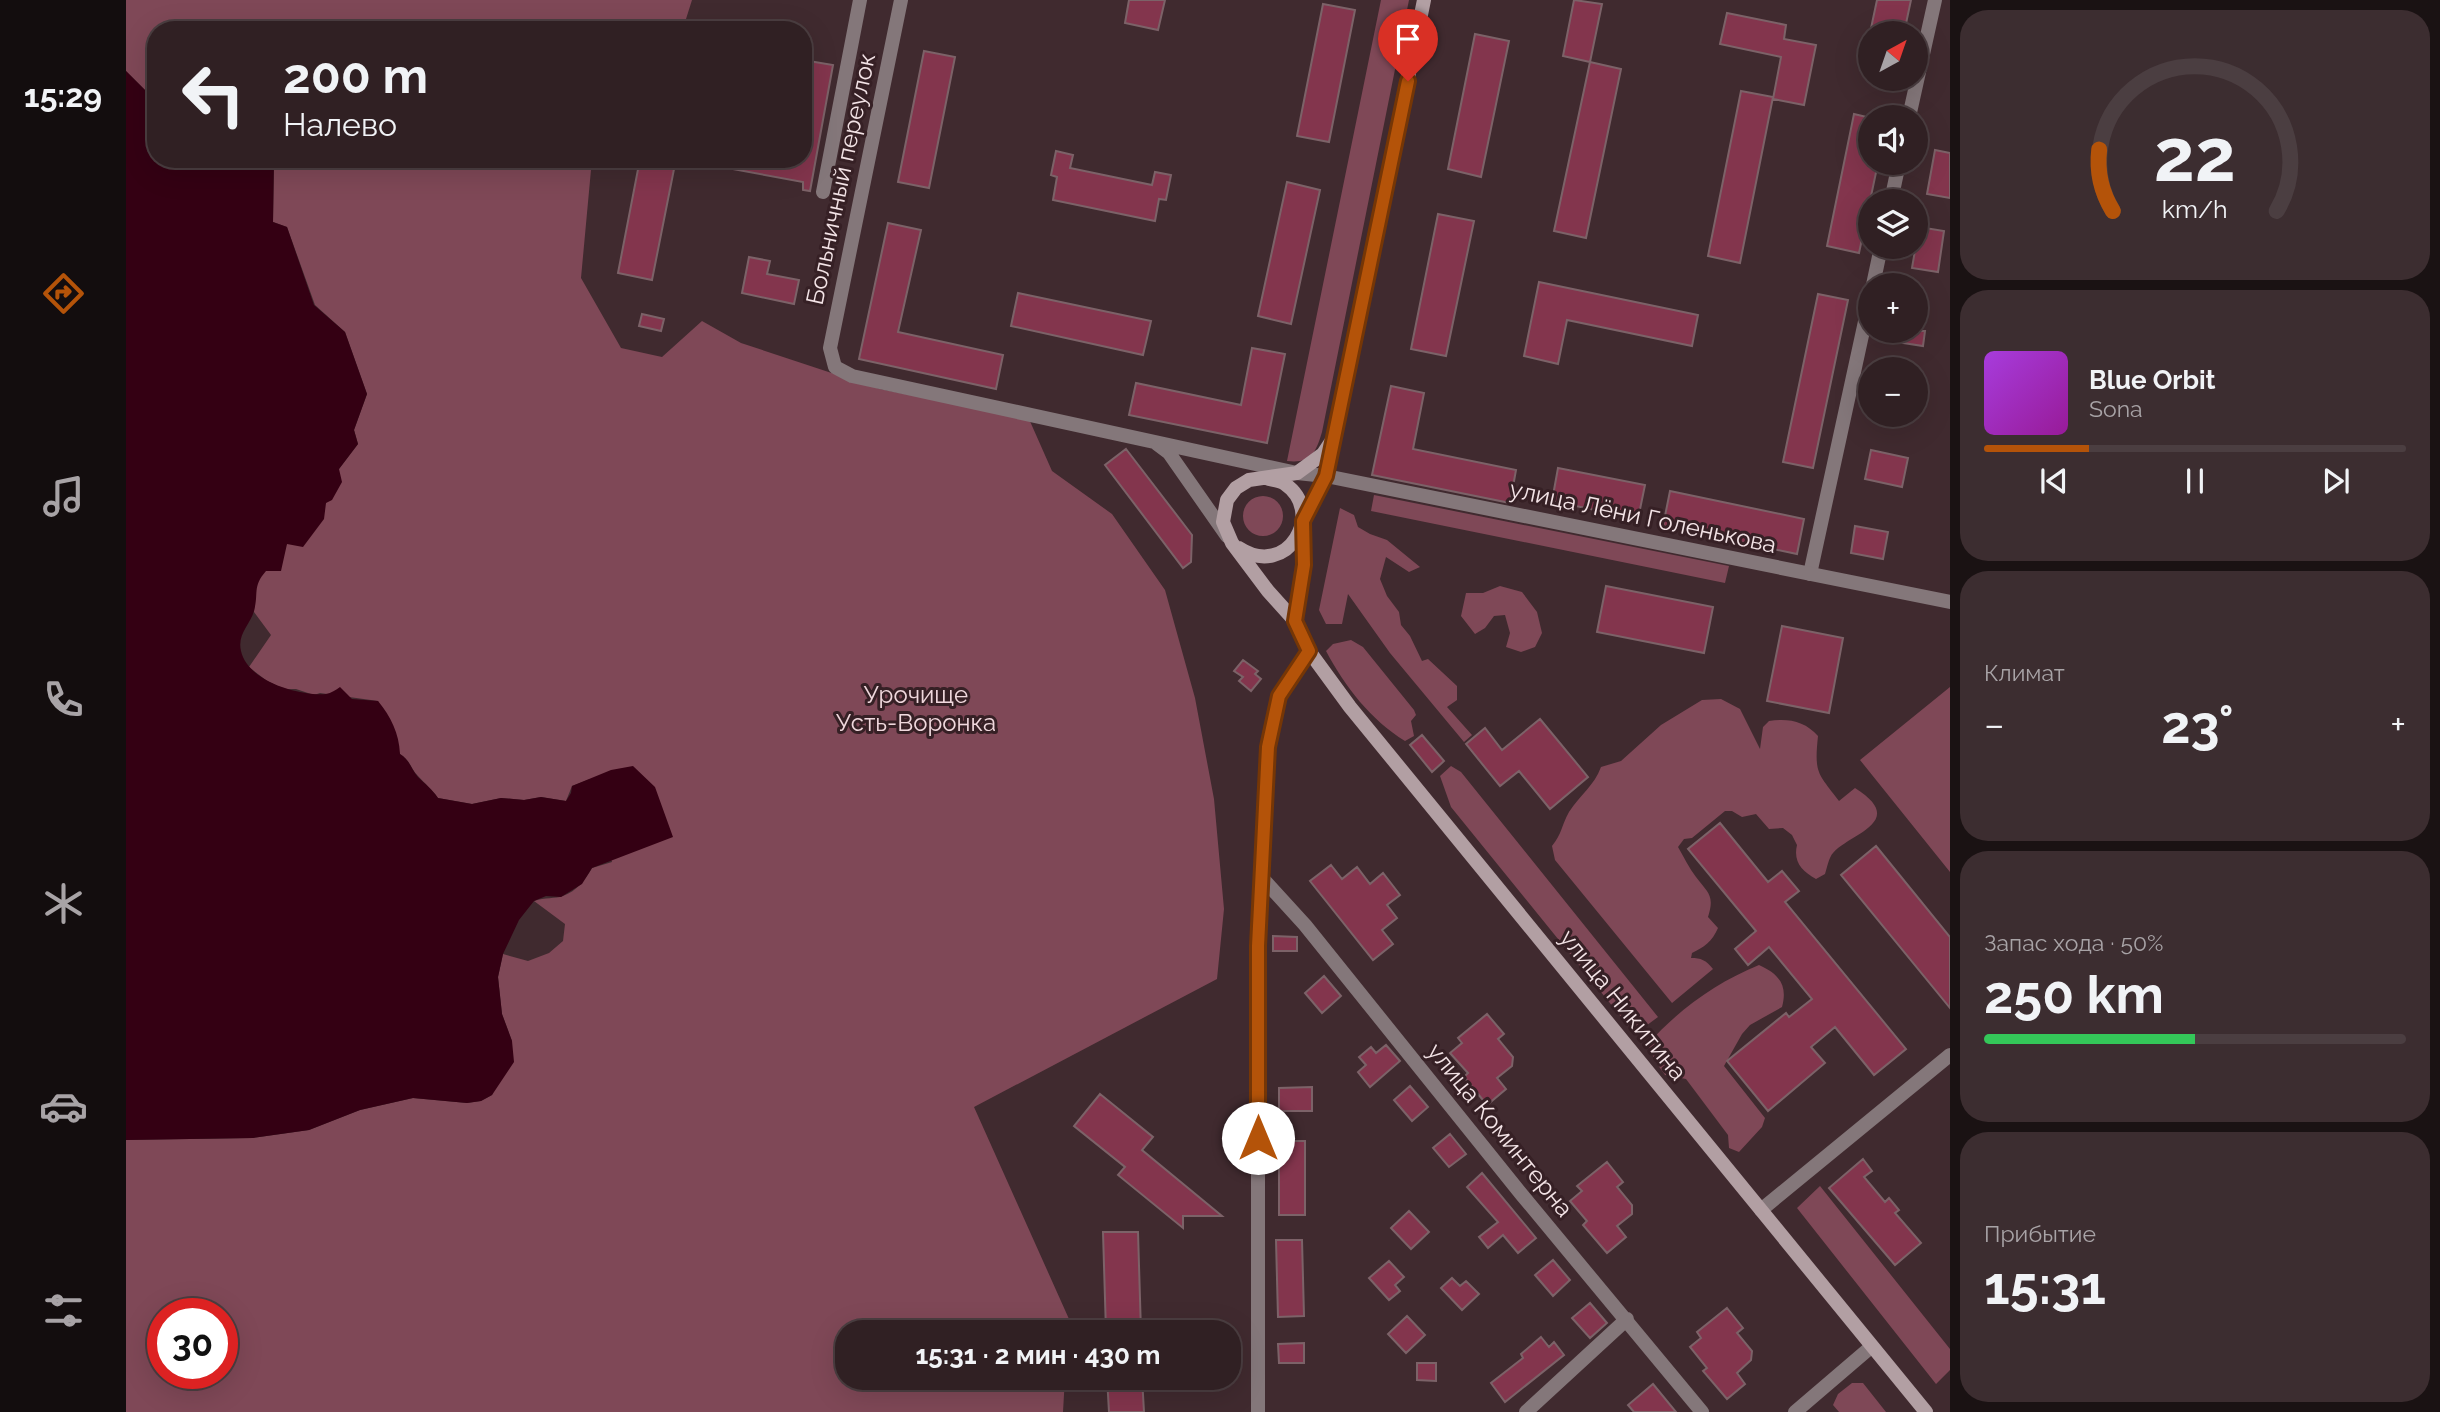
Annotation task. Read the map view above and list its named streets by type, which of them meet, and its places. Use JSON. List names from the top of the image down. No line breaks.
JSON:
{"streets":{"main road":["улица Никитина"],"street":["Больничный переулок","улица Лёни Голенькова","улица Коминтерна"]},"crossings":[["Больничный переулок","улица Лёни Голенькова"]],"parks":["Урочище Усть-Воронка"],"north":"top right","page":{"tabs":"15:29","map_buttons":["+","−"],"turn":["200 m","Налево"],"song":["Blue Orbit","Sona"],"tile":["Климат",["Запас хода · 50%","250 km"],["Прибытие","15:31"]],"heat":["−","23°","+"],"limit":"30","trip":"15:31 · 2 мин · 430 m","gauge":["22","km/h"]}}
